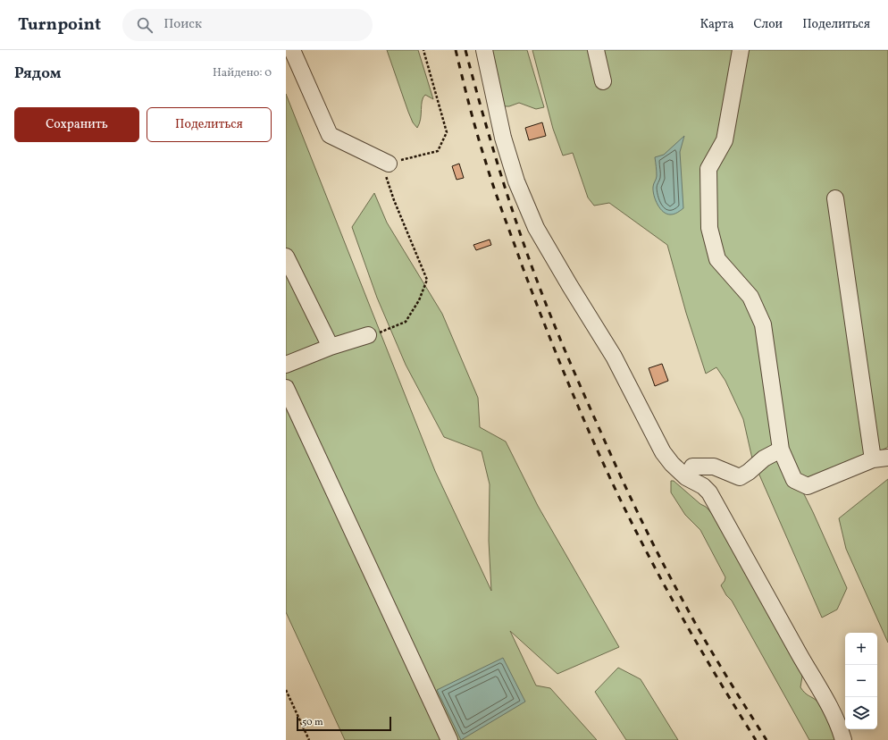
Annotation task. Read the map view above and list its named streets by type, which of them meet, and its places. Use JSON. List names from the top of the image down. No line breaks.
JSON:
{"scale_bar":"50 m","page":{"header":"Turnpoint","search":"Поиск","nav":["Карта","Слои","Поделиться"],"heading":["Рядом","Найдено: 0"],"buttons":["Сохранить","Поделиться"],"map_buttons":["+","−"],"scale":"50 m"}}
